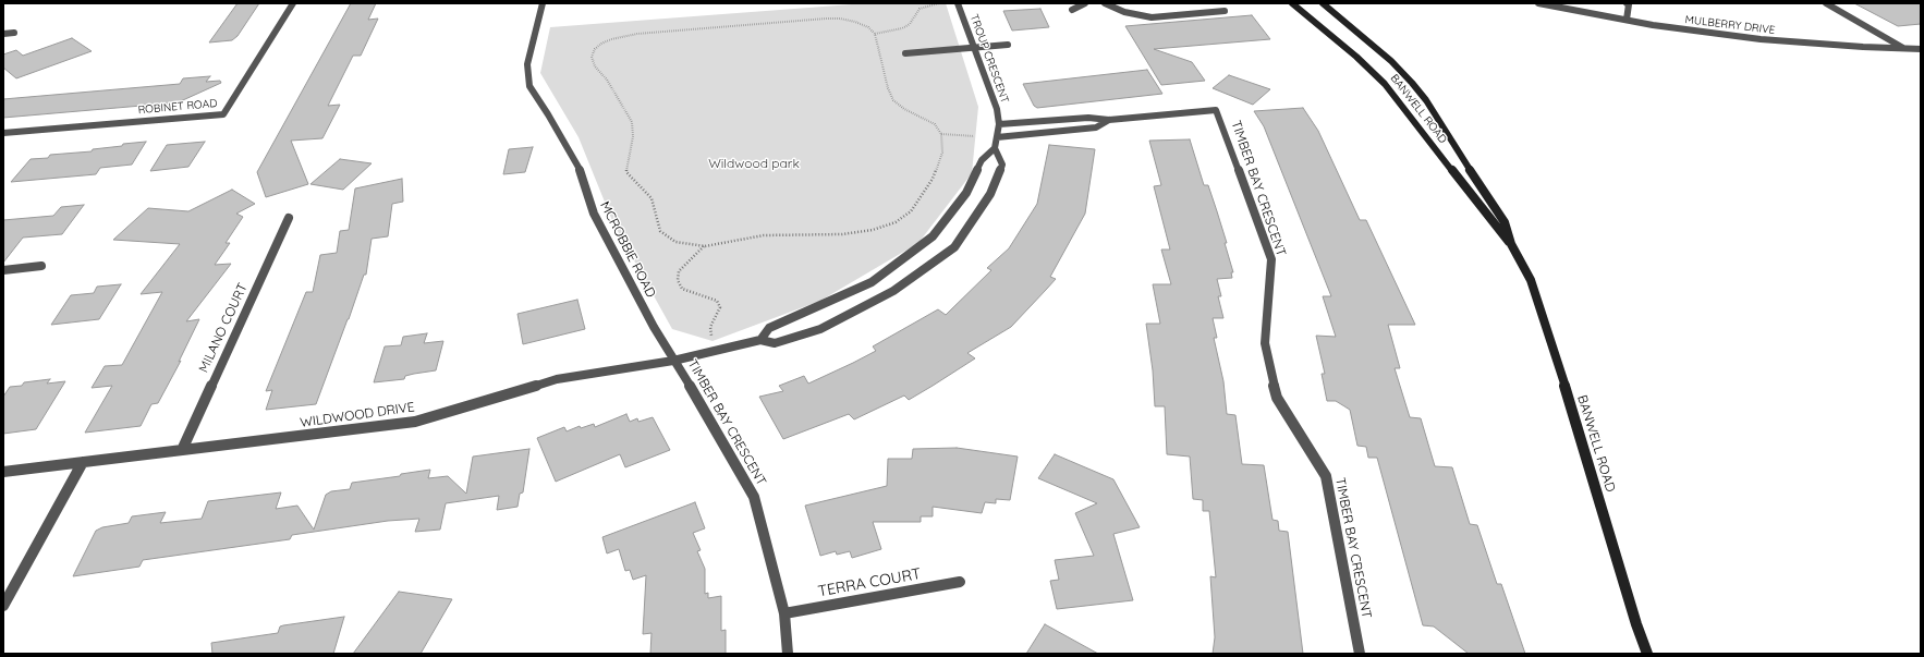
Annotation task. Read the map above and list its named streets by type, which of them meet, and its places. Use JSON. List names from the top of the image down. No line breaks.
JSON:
{"streets":{"main road":["BANWELL ROAD"],"street":["MULBERRY DRIVE","TROUP CRESCENT","ROBINET ROAD","TIMBER BAY CRESCENT","MCROBBIE ROAD","MILANO COURT","WILDWOOD DRIVE","TERRA COURT"]},"crossings":[["TROUP CRESCENT","TIMBER BAY CRESCENT"],["TROUP CRESCENT","WILDWOOD DRIVE"],["TIMBER BAY CRESCENT","MCROBBIE ROAD"],["TIMBER BAY CRESCENT","WILDWOOD DRIVE"],["TIMBER BAY CRESCENT","TERRA COURT"],["MCROBBIE ROAD","WILDWOOD DRIVE"],["MILANO COURT","WILDWOOD DRIVE"]],"parks":["Wildwood park"]}
